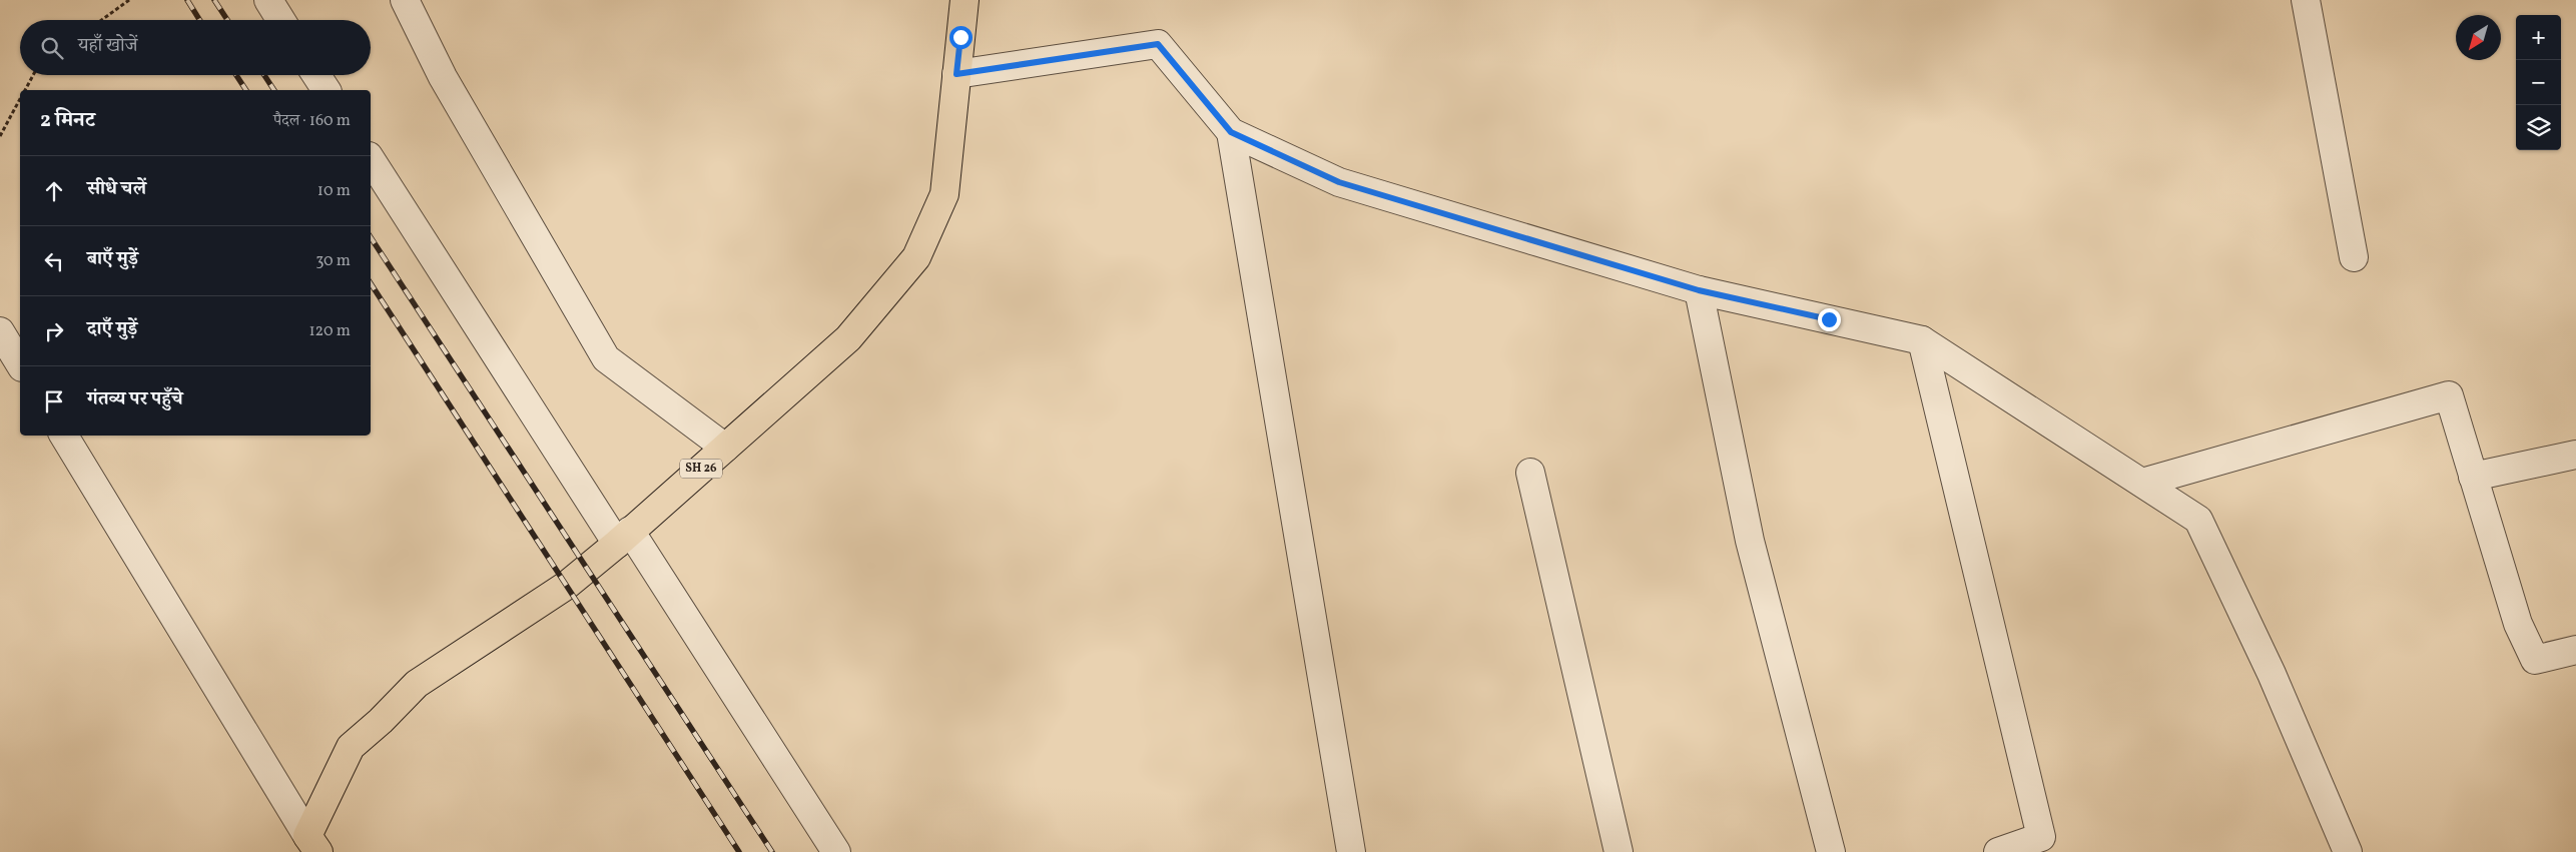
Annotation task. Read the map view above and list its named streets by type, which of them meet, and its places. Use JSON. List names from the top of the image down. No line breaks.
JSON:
{"streets":{"main road":["SH 26"]},"north":"bottom left","page":{"map_buttons":["+","−"],"search":"यहाँ खोजें","heading":["2 मिनट","पैदल · 160 m"],"list":[["सीधे चलें","10 m"],["बाएँ मुड़ें","30 m"],["दाएँ मुड़ें","120 m"],"गंतव्य पर पहुँचे"]}}
